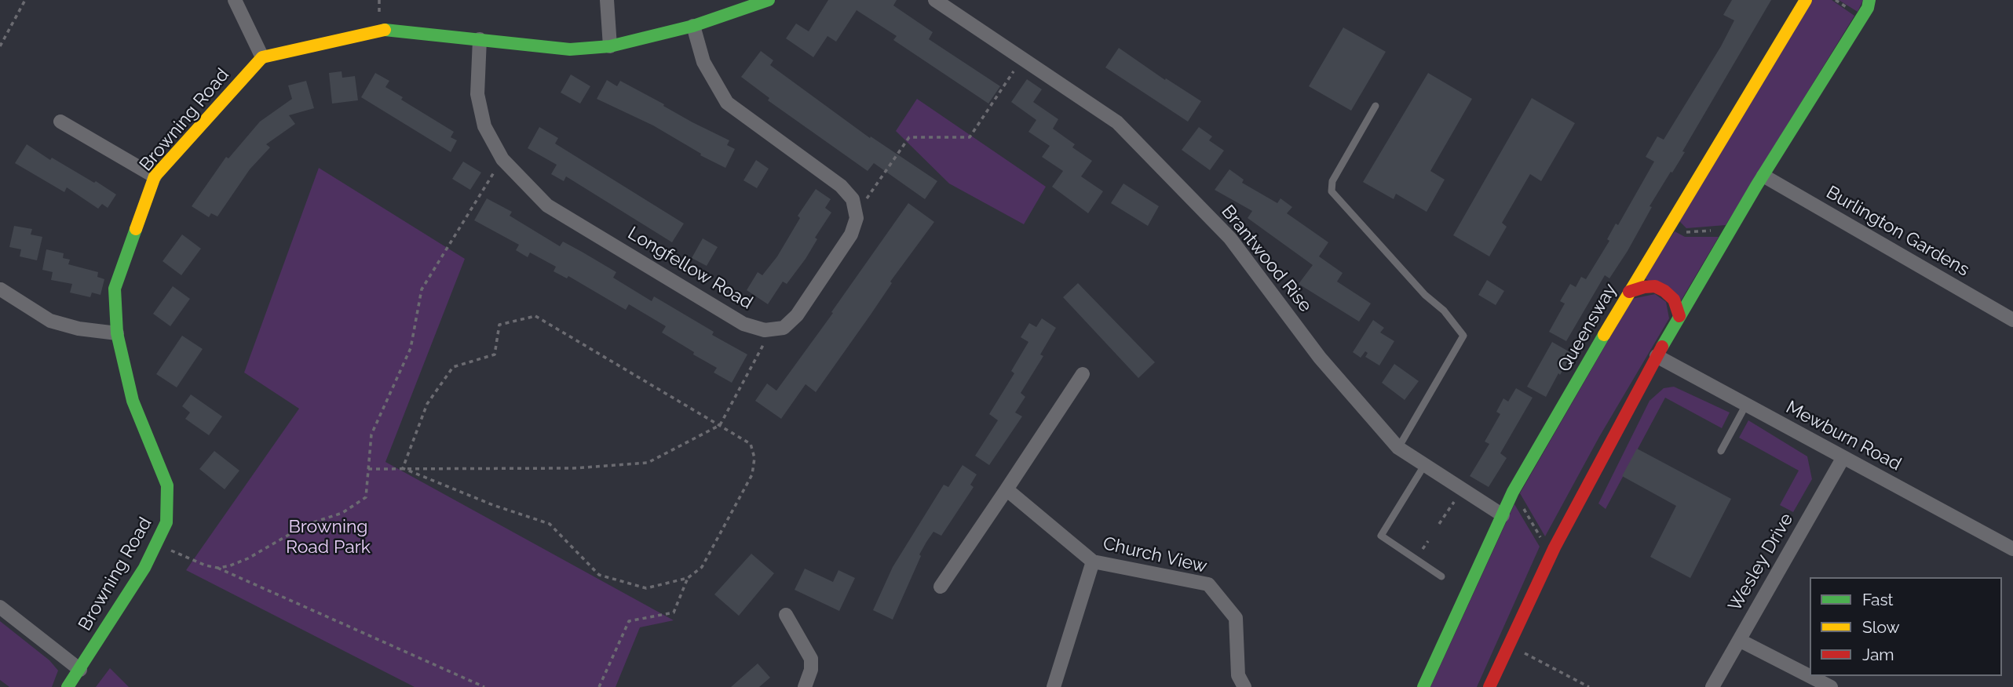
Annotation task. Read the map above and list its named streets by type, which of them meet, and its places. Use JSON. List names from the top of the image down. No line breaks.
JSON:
{"streets":{"street":["Browning Road","Burlington Gardens","Brantwood Rise","Longfellow Road","Queensway","Mewburn Road","Church View","Wesley Drive"]},"crossings":[["Brantwood Rise","Queensway"],["Mewburn Road","Wesley Drive"]],"parks":["Browning Road Park"],"legend":["Fast","Slow","Jam"]}
